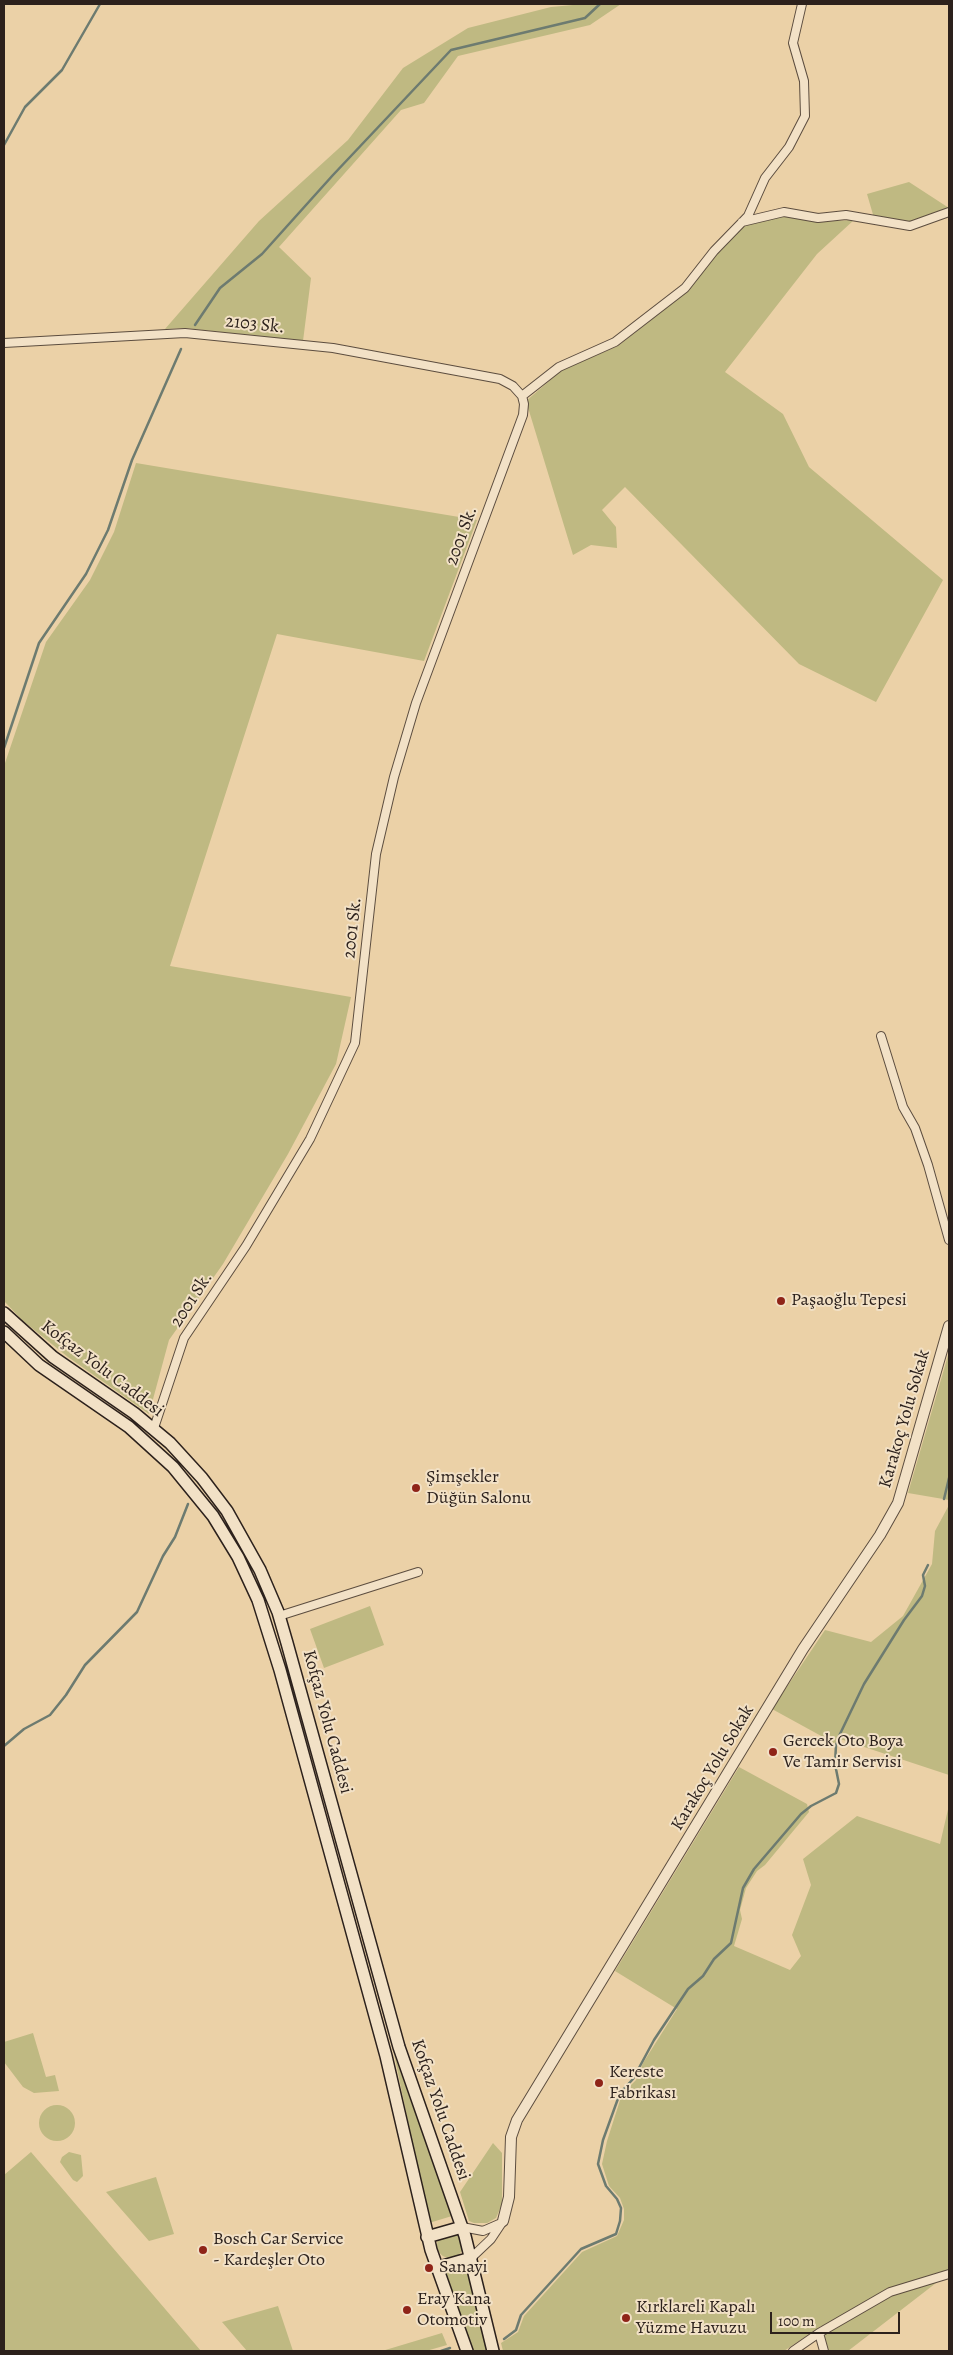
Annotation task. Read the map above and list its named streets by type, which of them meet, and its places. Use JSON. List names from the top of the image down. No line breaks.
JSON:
{"streets":{"main road":["Kofçaz Yolu Caddesi"],"street":["2103 Sk.","2001 Sk.","Karakoç Yolu Sokak"]},"crossings":[["2103 Sk.","2001 Sk."],["2001 Sk.","Kofçaz Yolu Caddesi"],["Kofçaz Yolu Caddesi","Karakoç Yolu Sokak"]],"places":["Paşaoğlu Tepesi","Şimşekler Düğün Salonu","Gercek Oto Boya Ve Tamir Servisi","Kereste Fabrikası","Bosch Car Service - Kardeşler Oto","Sanayi","Eray Kana Otomotiv","Kırklareli Kapalı Yüzme Havuzu"],"scale_bar":"100 m"}
